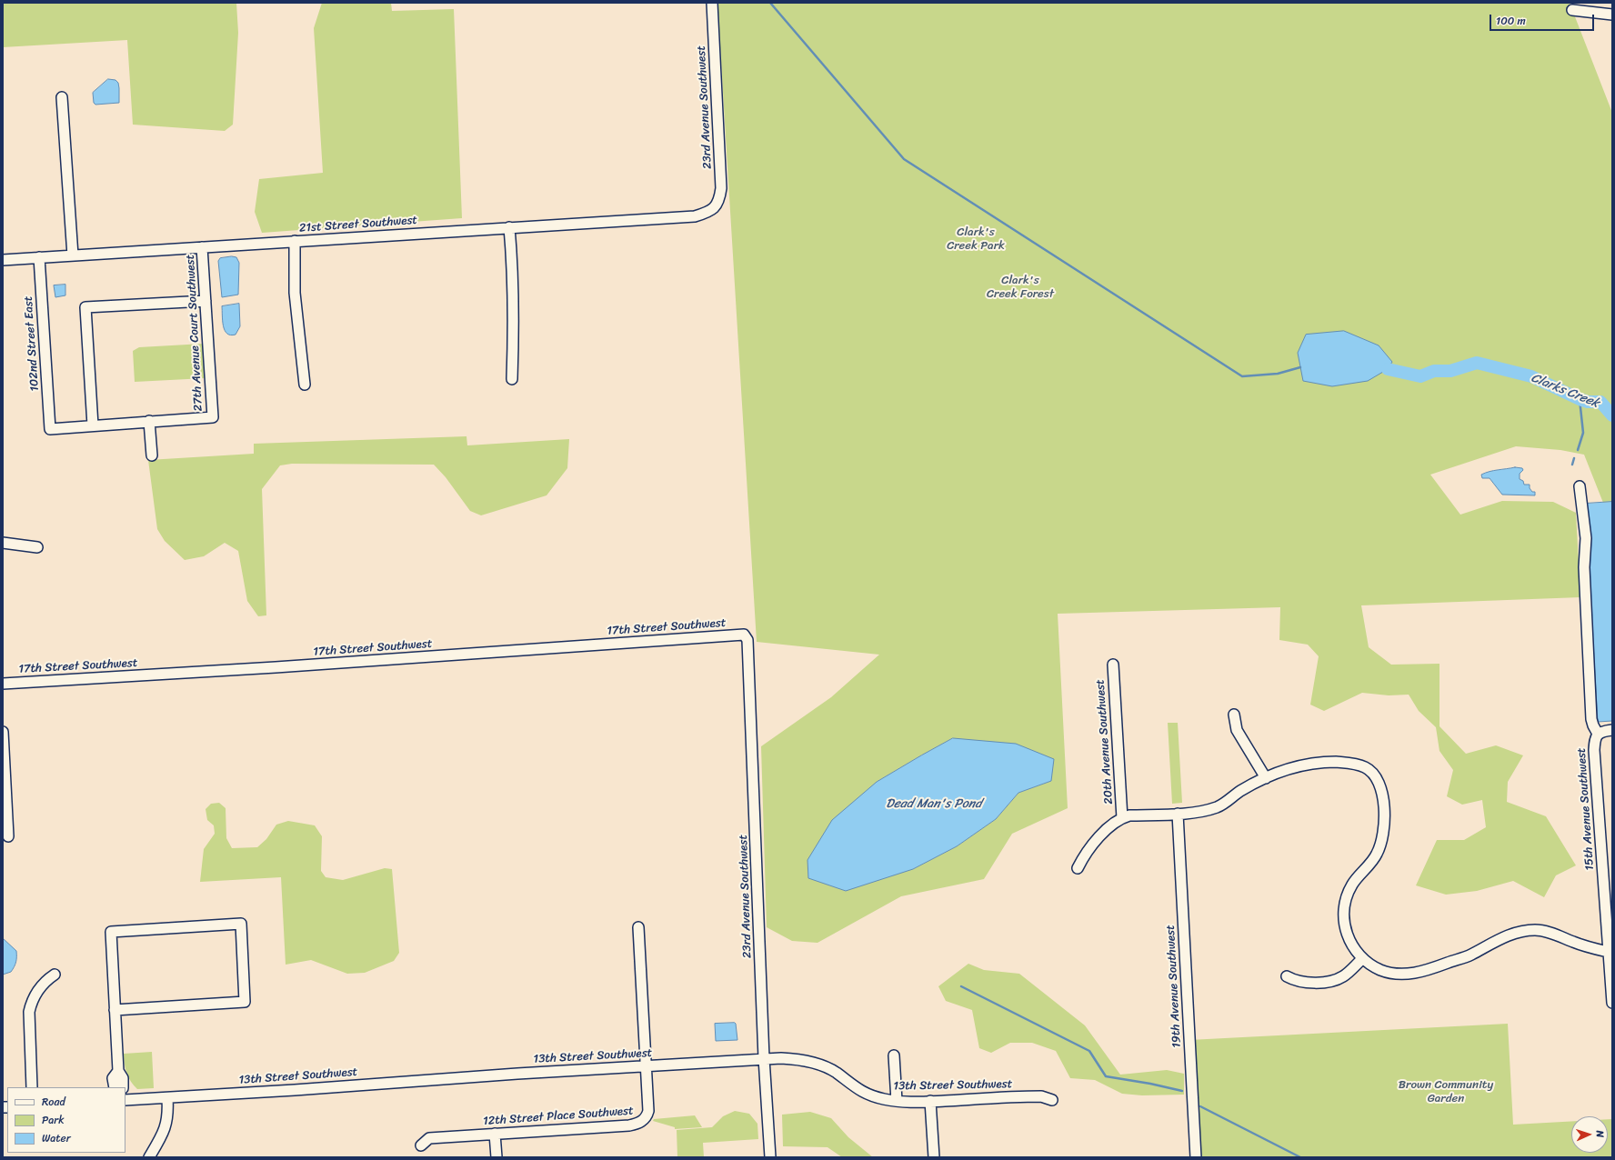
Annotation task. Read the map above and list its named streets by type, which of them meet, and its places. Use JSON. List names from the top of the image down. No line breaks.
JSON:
{"streets":{"street":["23rd Avenue Southwest","21st Street Southwest","27th Avenue Court Southwest","102nd Street East","17th Street Southwest","20th Avenue Southwest","15th Avenue Southwest","19th Avenue Southwest","13th Street Southwest","12th Street Place Southwest"]},"crossings":[["23rd Avenue Southwest","21st Street Southwest"],["23rd Avenue Southwest","17th Street Southwest"],["23rd Avenue Southwest","13th Street Southwest"],["21st Street Southwest","27th Avenue Court Southwest"],["21st Street Southwest","102nd Street East"],["13th Street Southwest","12th Street Place Southwest"]],"water":["Clarks Creek","Dead Man's Pond"],"parks":["Clark's Creek Park","Clark's Creek Forest","Brown Community Garden"],"legend":["Road","Park","Water"],"scale_bar":"100 m","north":"right"}
